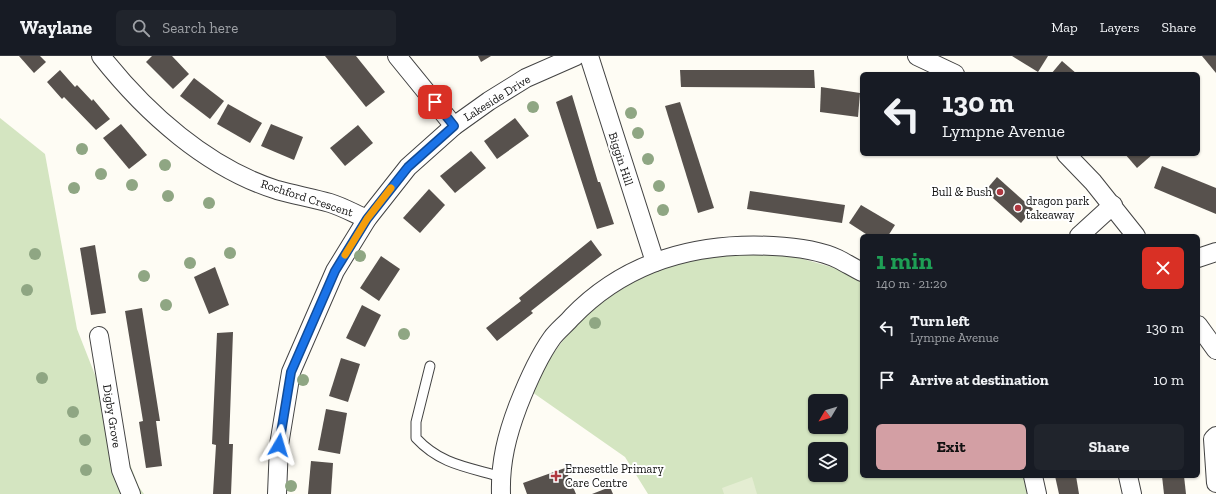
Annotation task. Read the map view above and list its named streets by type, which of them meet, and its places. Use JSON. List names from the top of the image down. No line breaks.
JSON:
{"streets":{"street":["Lakeside Drive","Biggin Hill","Rochford Crescent","Digby Grove"]},"crossings":[["Lakeside Drive","Rochford Crescent"]],"places":{"other":["Bull & Bush","dragon park takeaway"],"health":["Ernesettle Primary Care Centre"]},"north":"bottom left","page":{"header":"Waylane","search":"Search here","nav":["Map","Layers","Share"],"turn":["130 m","Lympne Avenue"],"heading":["1 min","140 m · 21:20"],"list":[{"name":"Turn left","note":"Lympne Avenue","value":"130 m"},{"name":"Arrive at destination","value":"10 m"}],"buttons":["Exit","Share"]}}
